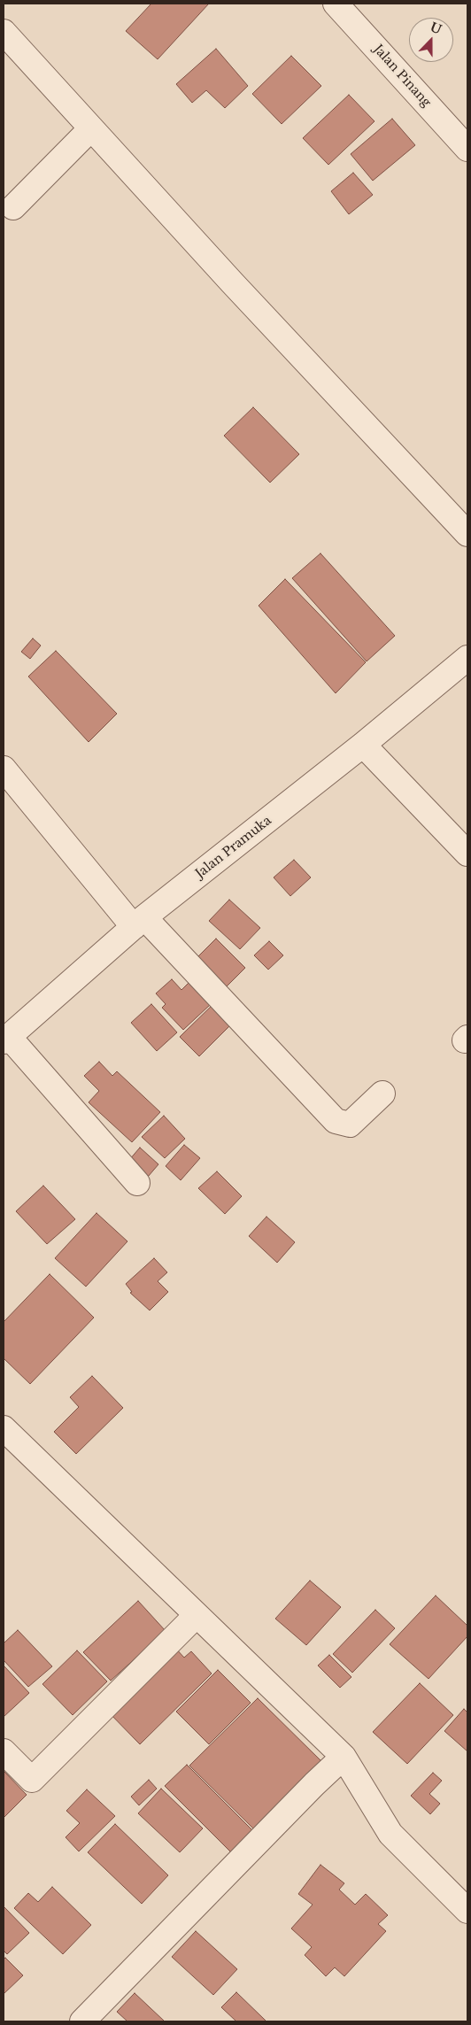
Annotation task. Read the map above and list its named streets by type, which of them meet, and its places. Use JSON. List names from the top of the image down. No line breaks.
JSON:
{"streets":{"street":["Jalan Pinang","Jalan Pramuka"]},"north":"top"}
